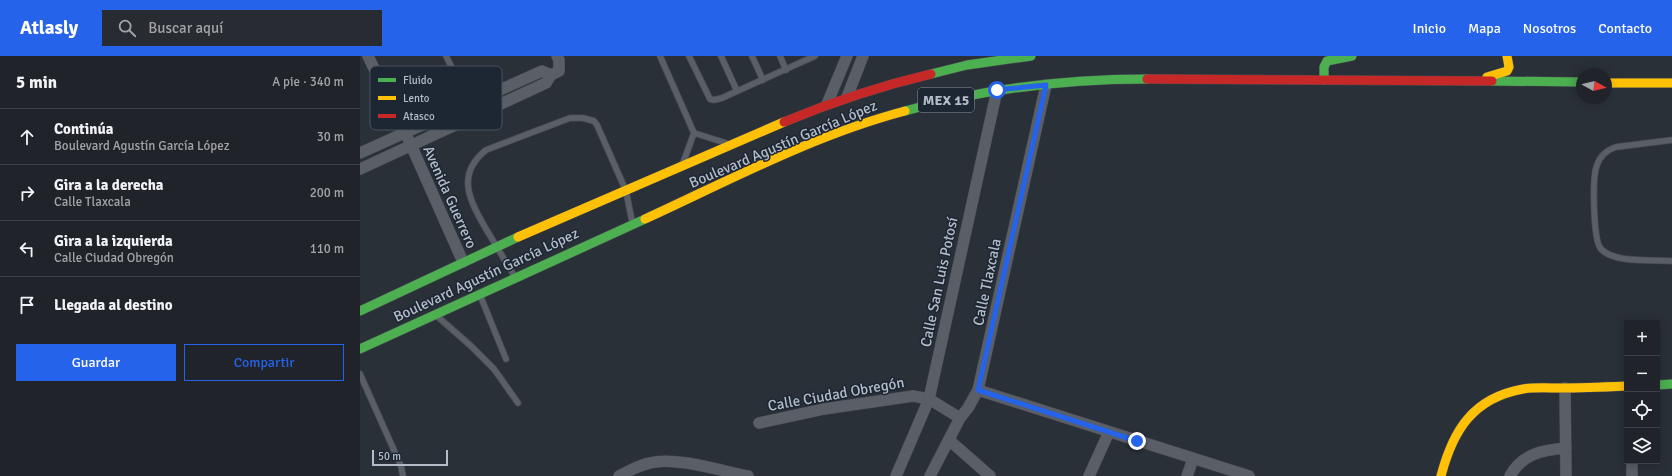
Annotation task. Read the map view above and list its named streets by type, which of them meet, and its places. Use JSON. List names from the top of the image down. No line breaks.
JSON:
{"streets":{"main road":["MEX 15","Boulevard Agustín García López"],"street":["Avenida Guerrero","Calle San Luis Potosí","Calle Tlaxcala","Calle Ciudad Obregón"]},"crossings":[["Boulevard Agustín García López","Avenida Guerrero"],["Boulevard Agustín García López","Calle San Luis Potosí"],["Boulevard Agustín García López","Calle Tlaxcala"],["Calle San Luis Potosí","Calle Ciudad Obregón"],["Calle Tlaxcala","Calle Ciudad Obregón"]],"legend":["Fluido","Lento","Atasco"],"scale_bar":"50 m","north":"right","page":{"header":"Atlasly","search":"Buscar aquí","nav":["Inicio","Mapa","Nosotros","Contacto"],"heading":["5 min","A pie · 340 m"],"list":[["Continúa","Boulevard Agustín García López","30 m"],["Gira a la derecha","Calle Tlaxcala","200 m"],["Gira a la izquierda","Calle Ciudad Obregón","110 m"],"Llegada al destino"],"map_buttons":["+","−"],"buttons":["Guardar","Compartir"],"scale":"50 m"}}
